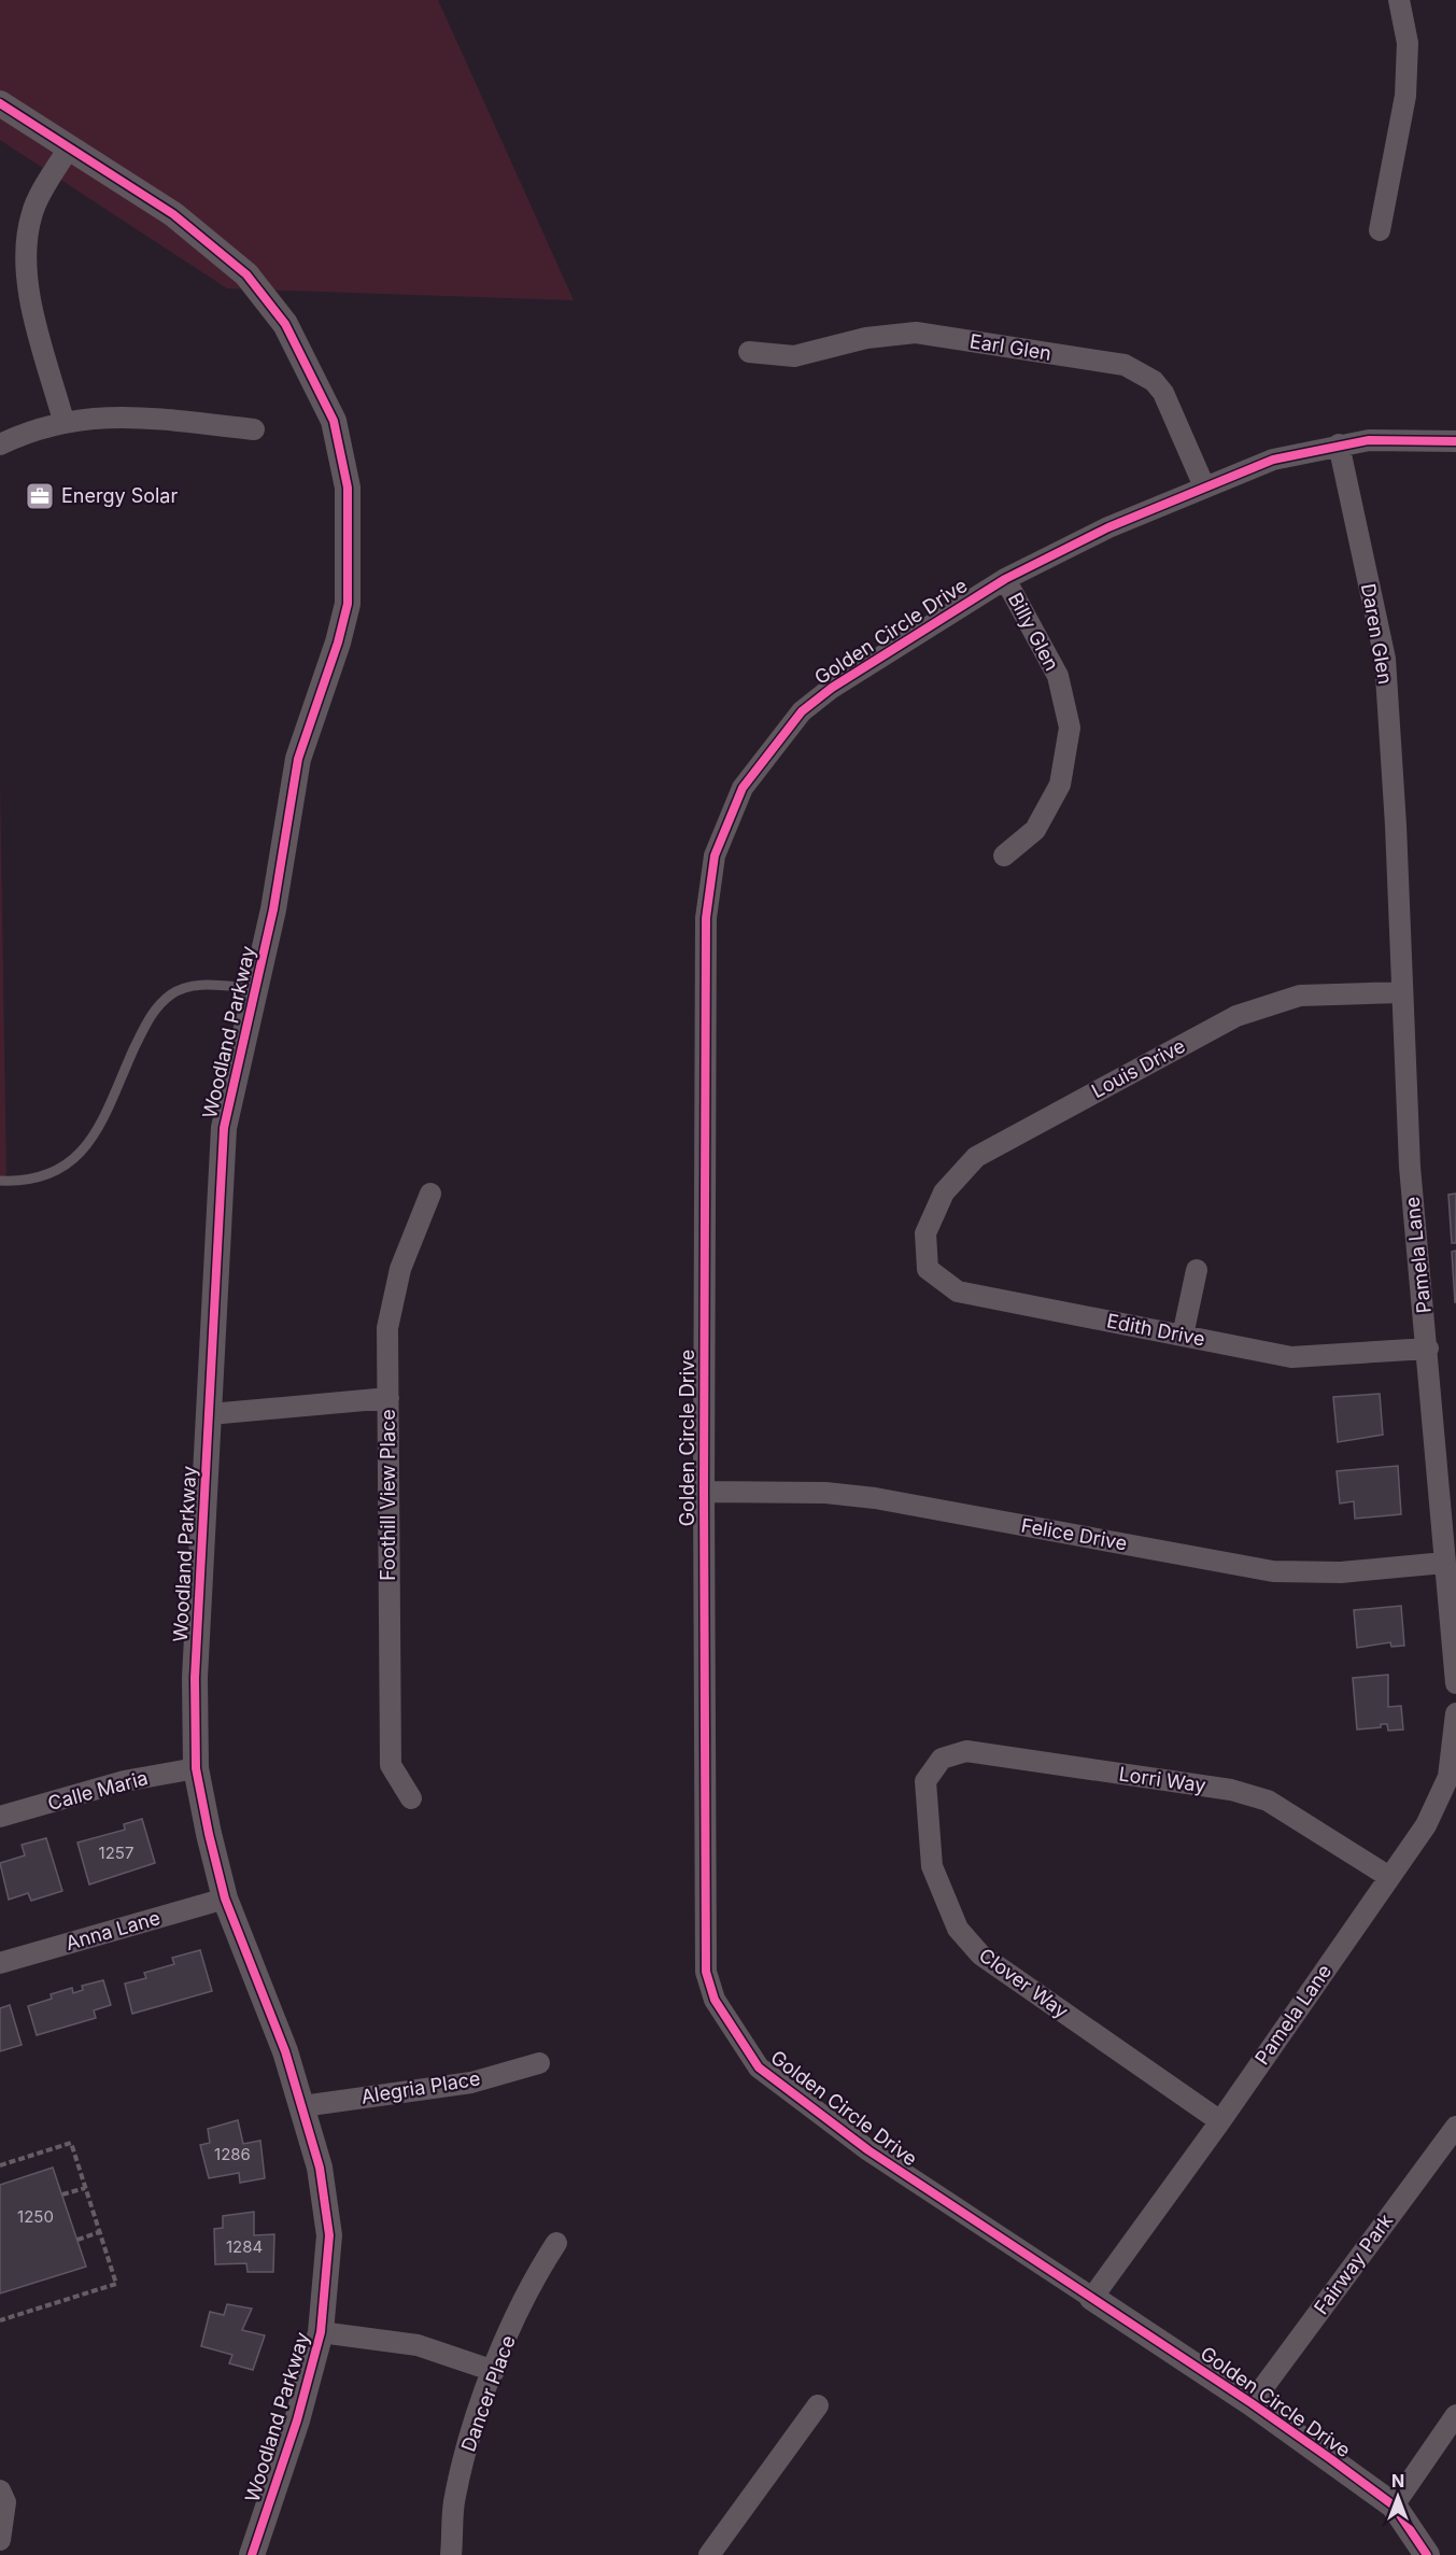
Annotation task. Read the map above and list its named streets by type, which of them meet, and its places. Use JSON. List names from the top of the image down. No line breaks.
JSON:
{"streets":{"street":["Earl Glen","Golden Circle Drive","Billy Glen","Daren Glen","Woodland Parkway","Louis Drive","Pamela Lane","Edith Drive","Foothill View Place","Felice Drive","Lorri Way","Calle Maria","Anna Lane","Clover Way","Alegria Place","Fairway Park","Dancer Place"]},"crossings":[["Earl Glen","Golden Circle Drive"],["Golden Circle Drive","Billy Glen"],["Golden Circle Drive","Daren Glen"],["Golden Circle Drive","Pamela Lane"],["Golden Circle Drive","Felice Drive"],["Golden Circle Drive","Fairway Park"],["Daren Glen","Pamela Lane"],["Woodland Parkway","Calle Maria"],["Woodland Parkway","Anna Lane"],["Woodland Parkway","Alegria Place"],["Louis Drive","Pamela Lane"],["Louis Drive","Edith Drive"],["Pamela Lane","Edith Drive"],["Pamela Lane","Felice Drive"],["Pamela Lane","Lorri Way"],["Pamela Lane","Clover Way"],["Lorri Way","Clover Way"]],"places":{"office":["Energy Solar"]},"house_numbers":["1257","1286","1250","1284"],"north":"top"}
